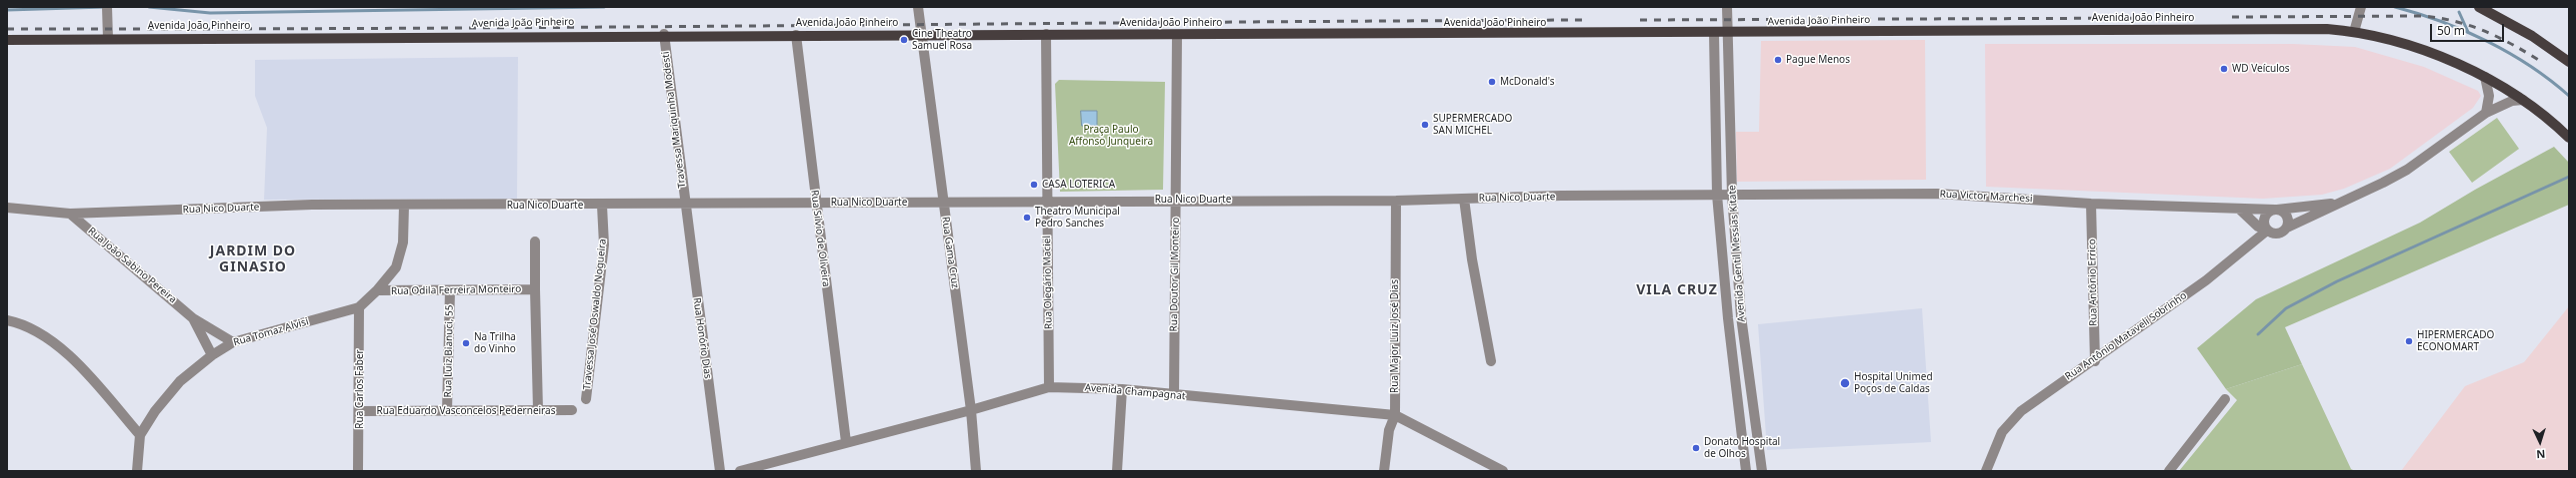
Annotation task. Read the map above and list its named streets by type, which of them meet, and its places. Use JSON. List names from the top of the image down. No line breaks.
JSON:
{"streets":{"main road":["Avenida João Pinheiro"],"street":["Travessa Mariquinha Modesti","Rua Victor Marchesi","Rua Nico Duarte","Rua Silvio de Oliveira","Rua Gama Cruz","Avenida Gentil Messias Kitate","Rua João Sabino Pereira","Rua Doutor Gil Monteiro","Rua Olegário Maciel","Rua Antônio Errico","Rua Odila Ferreira Monteiro","Travessa José Oswaldo Nogueira","Rua Tomaz Alvisi","Rua Major Luiz José Dias","Rua Antônio Mataveli Sobrinho","Rua Honório Dias","Rua Luiz Bianuci, 55","Rua Carlos Faber","Avenida Champagnat","Rua Eduardo Vasconcelos Pederneiras"]},"crossings":[["Avenida João Pinheiro","Travessa Mariquinha Modesti"],["Avenida João Pinheiro","Rua Silvio de Oliveira"],["Avenida João Pinheiro","Rua Gama Cruz"],["Avenida João Pinheiro","Avenida Gentil Messias Kitate"],["Avenida João Pinheiro","Rua Doutor Gil Monteiro"],["Avenida João Pinheiro","Rua Olegário Maciel"],["Travessa Mariquinha Modesti","Rua Nico Duarte"],["Travessa Mariquinha Modesti","Rua Honório Dias"],["Rua Victor Marchesi","Rua Nico Duarte"],["Rua Victor Marchesi","Avenida Gentil Messias Kitate"],["Rua Victor Marchesi","Rua Antônio Errico"],["Rua Victor Marchesi","Rua Antônio Mataveli Sobrinho"],["Rua Nico Duarte","Rua Silvio de Oliveira"],["Rua Nico Duarte","Rua Gama Cruz"],["Rua Nico Duarte","Avenida Gentil Messias Kitate"],["Rua Nico Duarte","Rua João Sabino Pereira"],["Rua Nico Duarte","Rua Doutor Gil Monteiro"],["Rua Nico Duarte","Rua Olegário Maciel"],["Rua Nico Duarte","Travessa José Oswaldo Nogueira"],["Rua Nico Duarte","Rua Tomaz Alvisi"],["Rua Nico Duarte","Rua Major Luiz José Dias"],["Rua Nico Duarte","Rua Honório Dias"],["Rua Silvio de Oliveira","Avenida Champagnat"],["Rua Gama Cruz","Avenida Champagnat"],["Rua João Sabino Pereira","Rua Tomaz Alvisi"],["Rua Doutor Gil Monteiro","Avenida Champagnat"],["Rua Olegário Maciel","Avenida Champagnat"],["Rua Antônio Errico","Rua Antônio Mataveli Sobrinho"],["Rua Odila Ferreira Monteiro","Rua Tomaz Alvisi"],["Rua Odila Ferreira Monteiro","Rua Luiz Bianuci, 55"],["Rua Tomaz Alvisi","Rua Carlos Faber"],["Rua Major Luiz José Dias","Avenida Champagnat"],["Rua Luiz Bianuci, 55","Rua Eduardo Vasconcelos Pederneiras"],["Rua Carlos Faber","Rua Eduardo Vasconcelos Pederneiras"]],"districts":["JARDIM DO GINASIO","VILA CRUZ"],"parks":["Praça Paulo Affonso Junqueira"],"places":["Cine Theatro Samuel Rosa","Pague Menos","WD Veículos","McDonald's","SUPERMERCADO SAN MICHEL","CASA LOTERICA","Theatro Municipal Pedro Sanches","HIPERMERCADO ECONOMART","Na Trilha do Vinho","Hospital Unimed Poços de Caldas","Donato Hospital de Olhos"],"scale_bar":"50 m","north":"bottom"}
